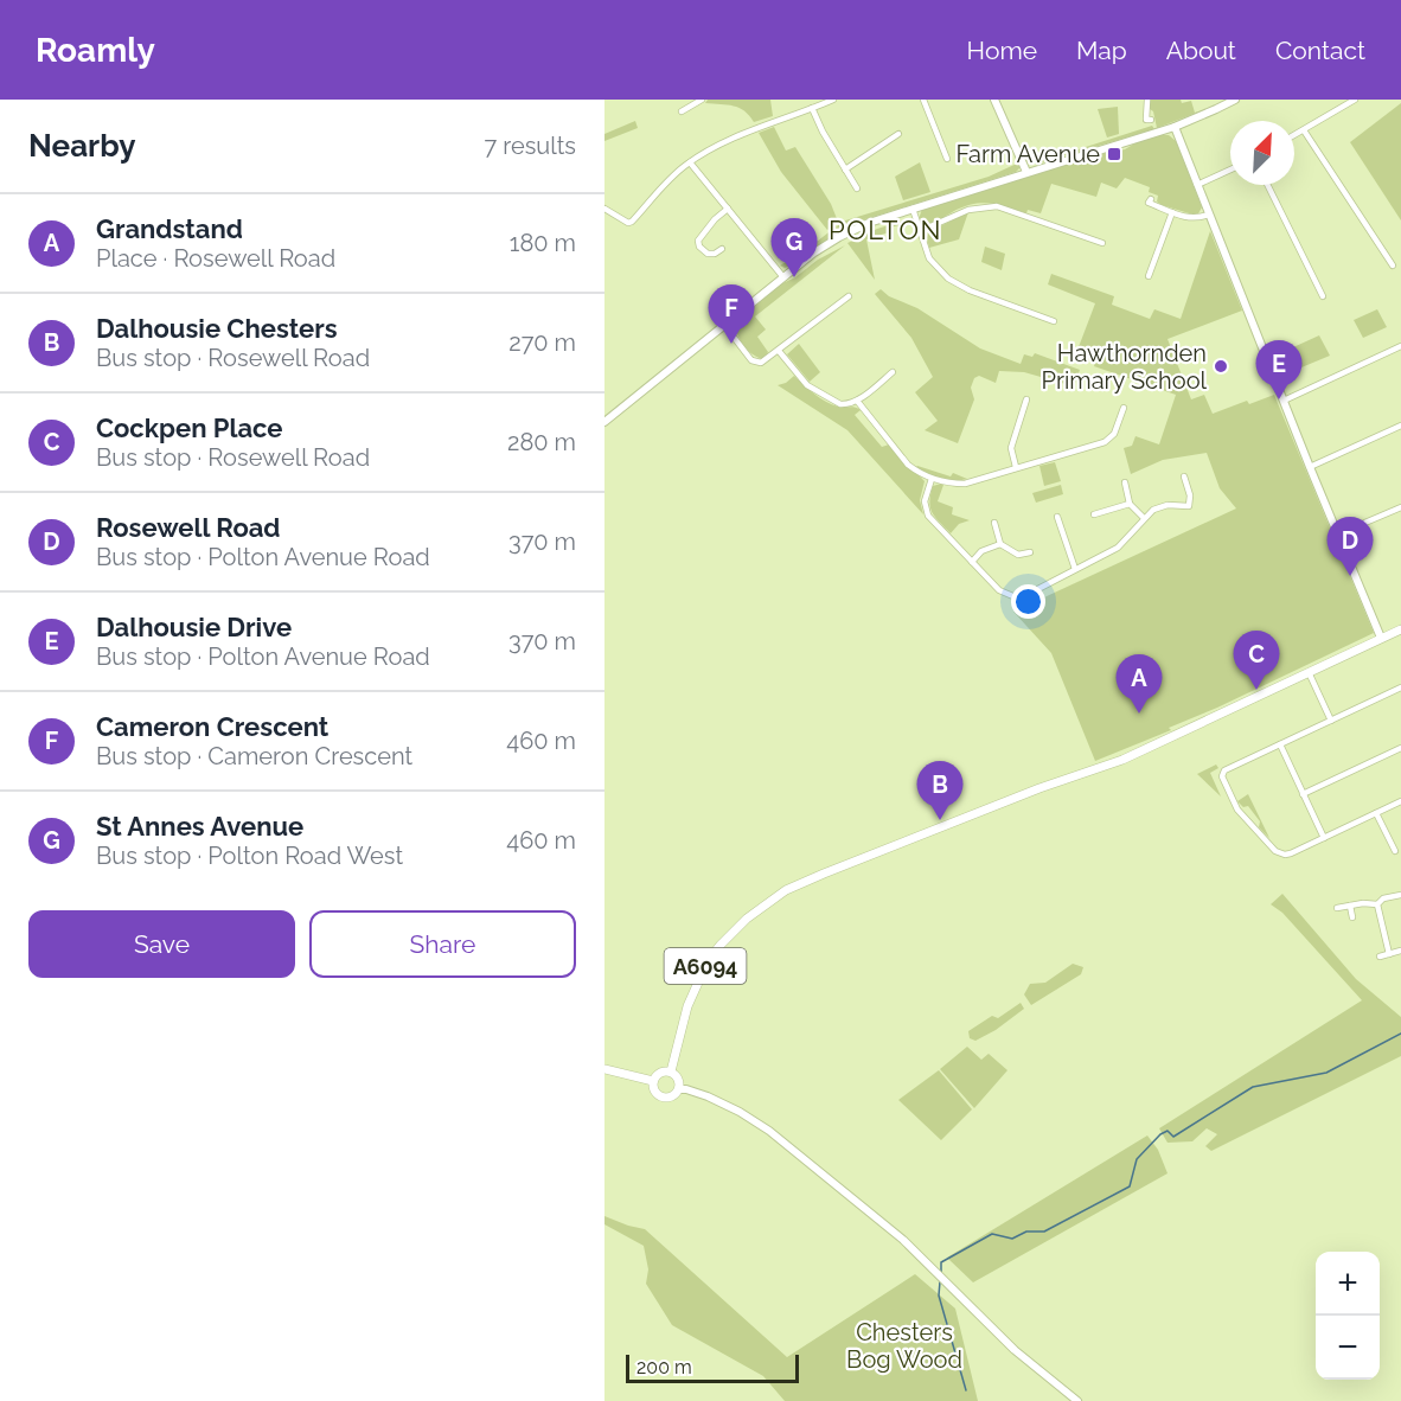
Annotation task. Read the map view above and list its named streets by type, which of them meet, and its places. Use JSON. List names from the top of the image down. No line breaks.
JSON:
{"streets":{"main road":["A6094"]},"districts":["POLTON"],"parks":["Chesters Bog Wood"],"places":{"transit":["Farm Avenue"],"other":["Hawthornden Primary School"]},"scale_bar":"200 m","north":"top right","page":{"header":"Roamly","nav":["Home","Map","About","Contact"],"heading":["Nearby","7 results"],"list":[{"mark":"A","name":"Grandstand","note":"Place · Rosewell Road","value":"180 m"},{"mark":"B","name":"Dalhousie Chesters","note":"Bus stop · Rosewell Road","value":"270 m"},{"mark":"C","name":"Cockpen Place","note":"Bus stop · Rosewell Road","value":"280 m"},{"mark":"D","name":"Rosewell Road","note":"Bus stop · Polton Avenue Road","value":"370 m"},{"mark":"E","name":"Dalhousie Drive","note":"Bus stop · Polton Avenue Road","value":"370 m"},{"mark":"F","name":"Cameron Crescent","note":"Bus stop · Cameron Crescent","value":"460 m"},{"mark":"G","name":"St Annes Avenue","note":"Bus stop · Polton Road West","value":"460 m"}],"pins":["G","F","E","D","C","A","B"],"buttons":["Save","Share"],"map_buttons":["+","−"],"scale":"200 m"}}
